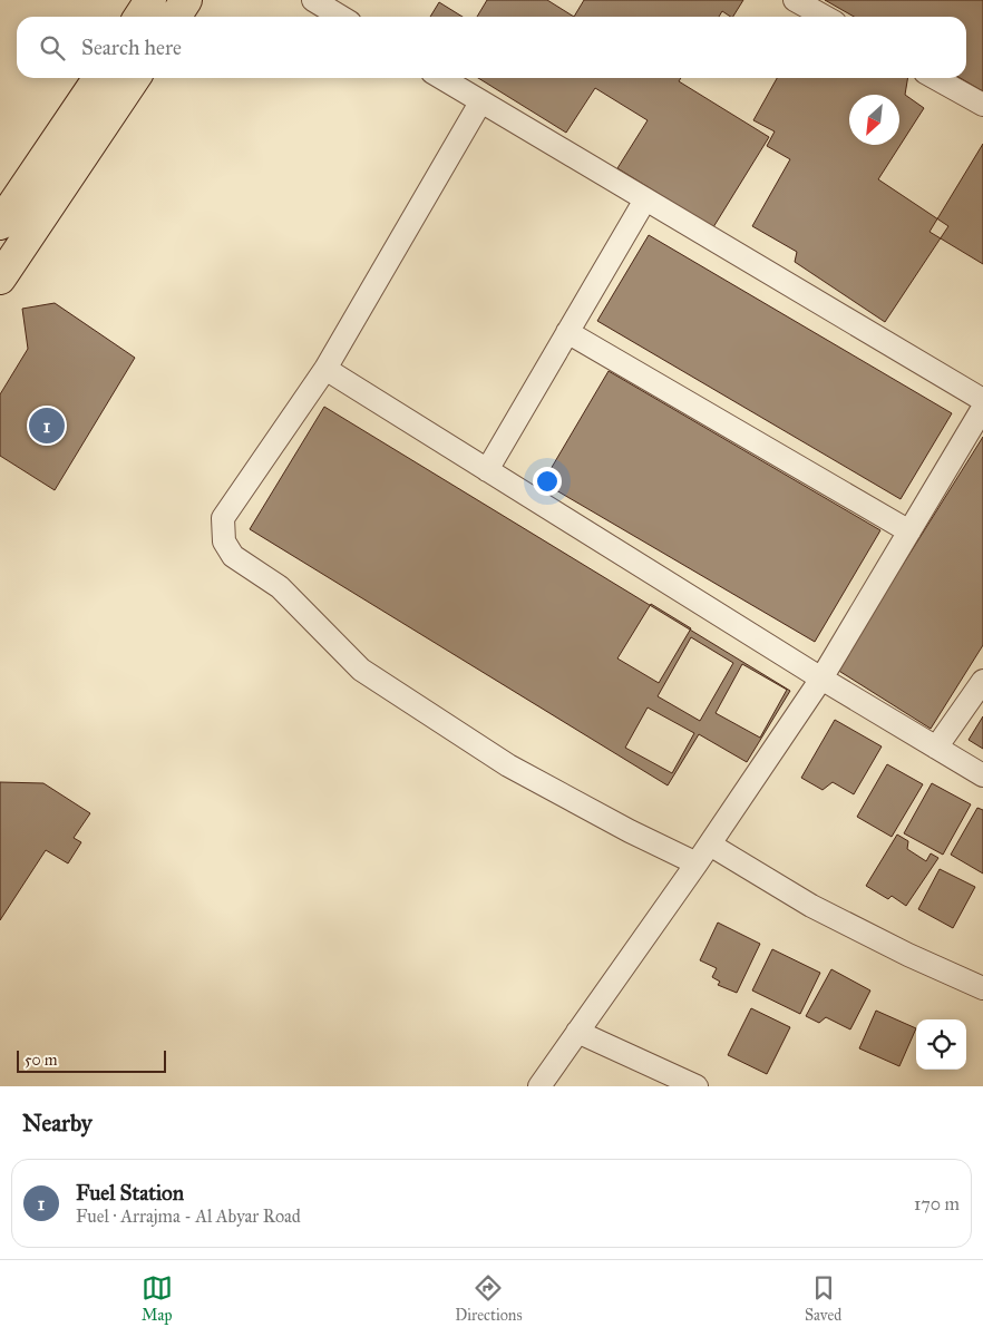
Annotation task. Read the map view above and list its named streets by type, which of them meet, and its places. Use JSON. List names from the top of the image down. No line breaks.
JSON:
{"scale_bar":"50 m","north":"bottom left","page":{"search":"Search here","pins":"1","scale":"50 m","heading":"Nearby","list":[{"mark":"1","name":"Fuel Station","note":"Fuel · Arrajma - Al Abyar Road","value":"170 m"}],"nav":["Map","Directions","Saved"]}}
